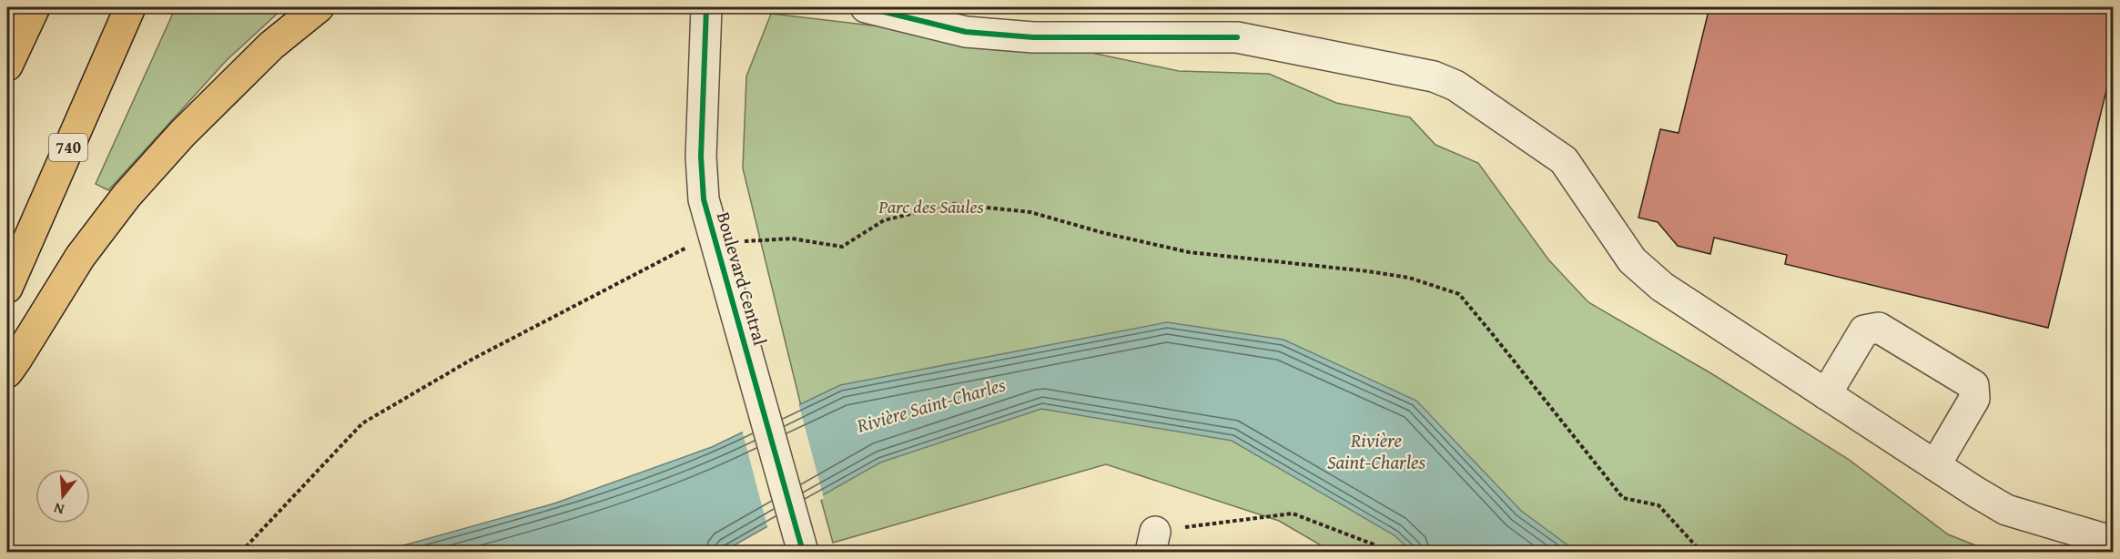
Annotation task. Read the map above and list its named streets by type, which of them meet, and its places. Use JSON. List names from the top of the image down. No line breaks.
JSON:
{"streets":{"highway":["740"],"street":["Boulevard Central"]},"water":["Rivière Saint-Charles"],"parks":["Parc des Saules"],"north":"bottom"}
